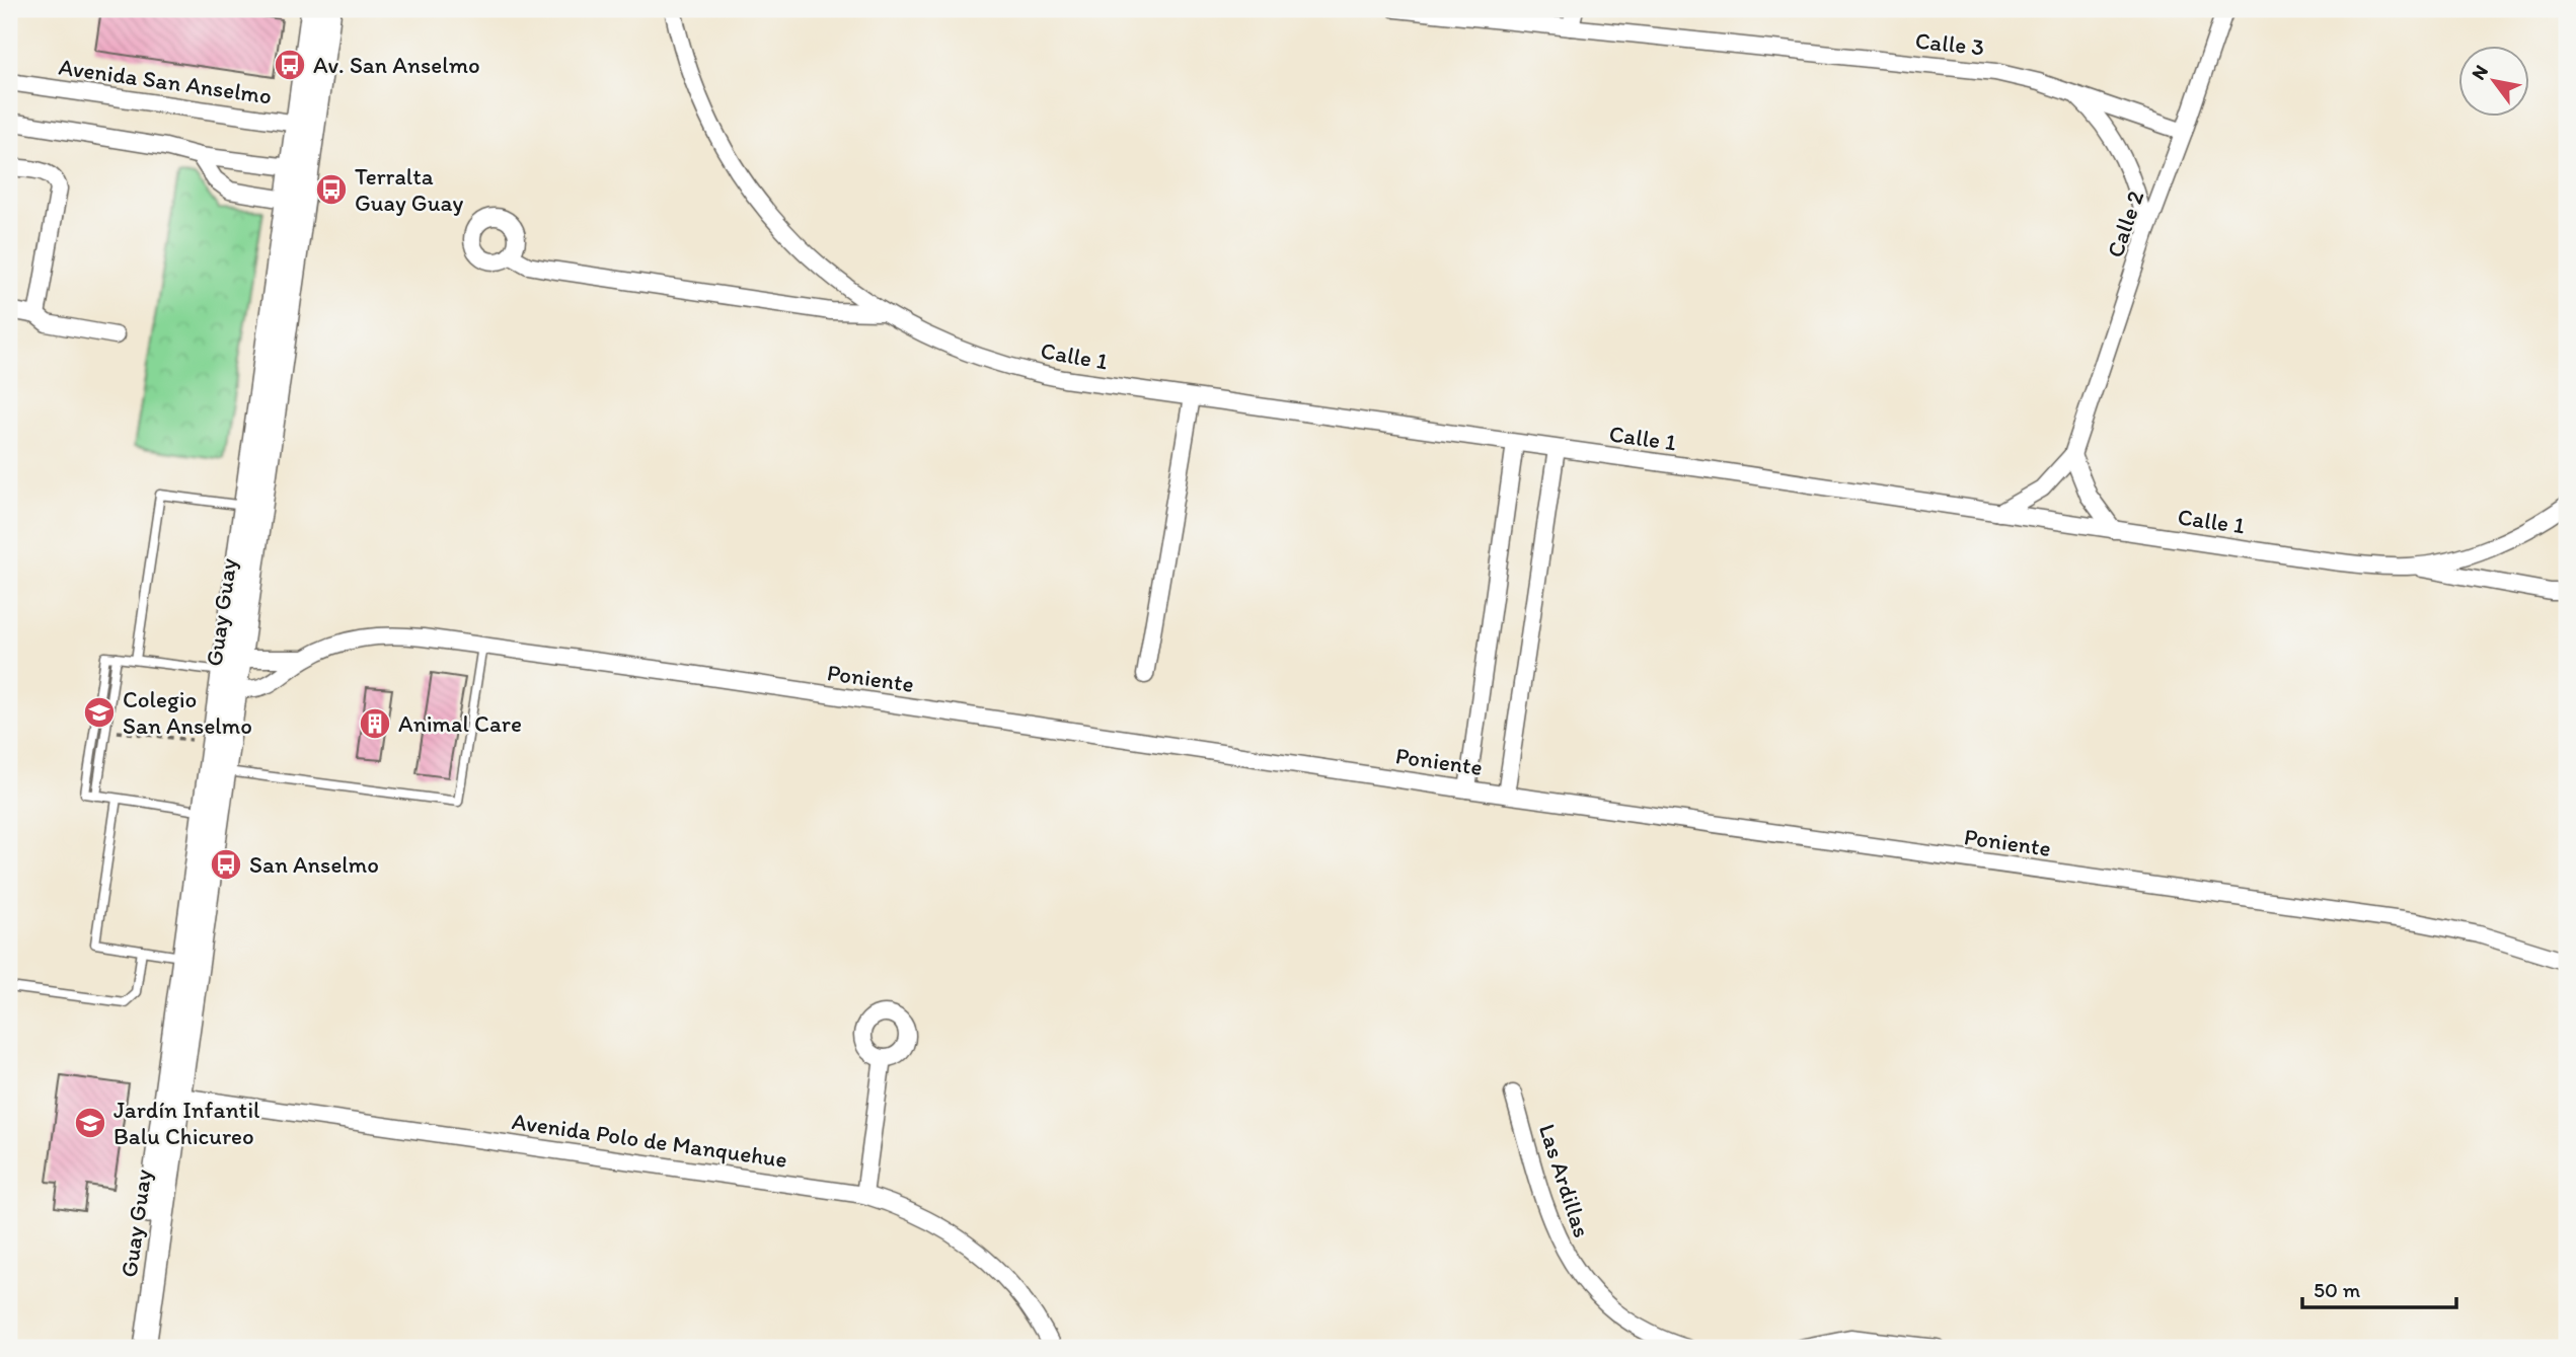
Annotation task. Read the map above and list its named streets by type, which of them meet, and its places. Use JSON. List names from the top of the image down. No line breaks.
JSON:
{"streets":{"street":["Calle 3","Avenida San Anselmo","Calle 2","Calle 1","Guay Guay","Poniente","Avenida Polo de Manquehue","Las Ardillas"]},"crossings":[["Calle 3","Calle 2"],["Avenida San Anselmo","Guay Guay"],["Calle 2","Calle 1"],["Guay Guay","Poniente"],["Guay Guay","Avenida Polo de Manquehue"]],"places":{"bus stop":["Av. San Anselmo","Terralta Guay Guay","San Anselmo"],"school or university":["Colegio San Anselmo","Jardín Infantil Balu Chicureo"],"building":["Animal Care"]},"scale_bar":"50 m","north":"top left"}
